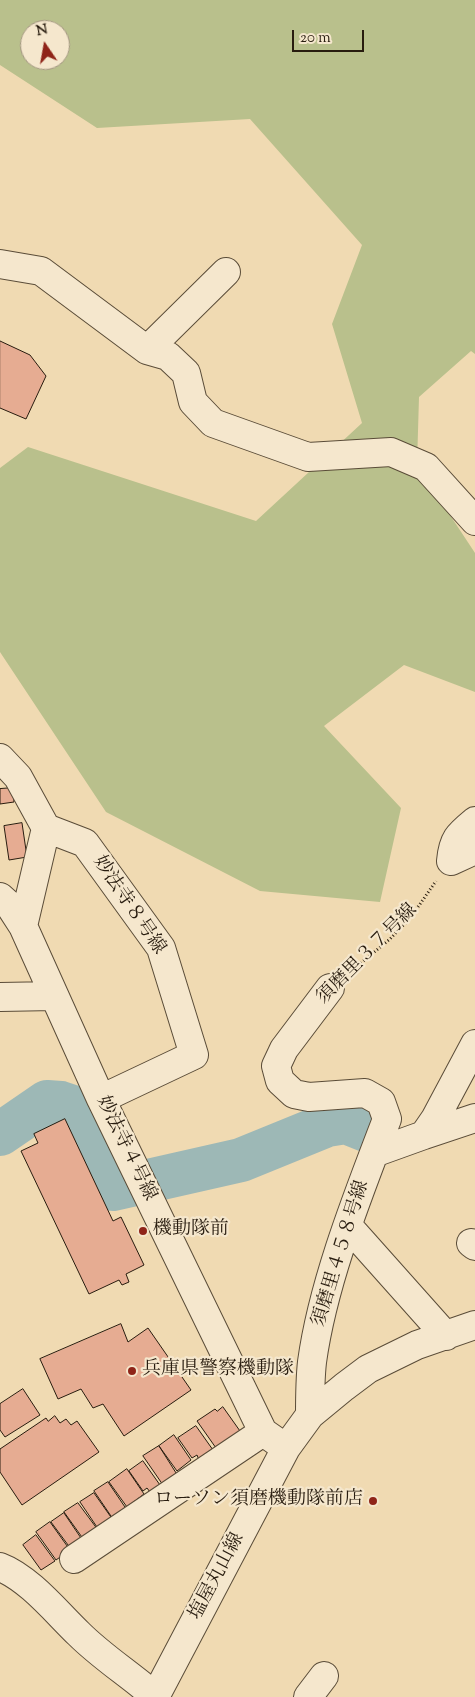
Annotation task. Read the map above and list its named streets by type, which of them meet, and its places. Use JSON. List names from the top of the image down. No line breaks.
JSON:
{"streets":{"street":["妙法寺８号線","須磨里３７号線","妙法寺４号線","須磨里４５８号線","塩屋丸山線"]},"crossings":[["妙法寺８号線","妙法寺４号線"],["須磨里３７号線","須磨里４５８号線"],["妙法寺４号線","塩屋丸山線"],["須磨里４５８号線","塩屋丸山線"]],"places":["機動隊前","兵庫県警察機動隊","ローソン須磨機動隊前店"],"scale_bar":"20 m","north":"top"}
